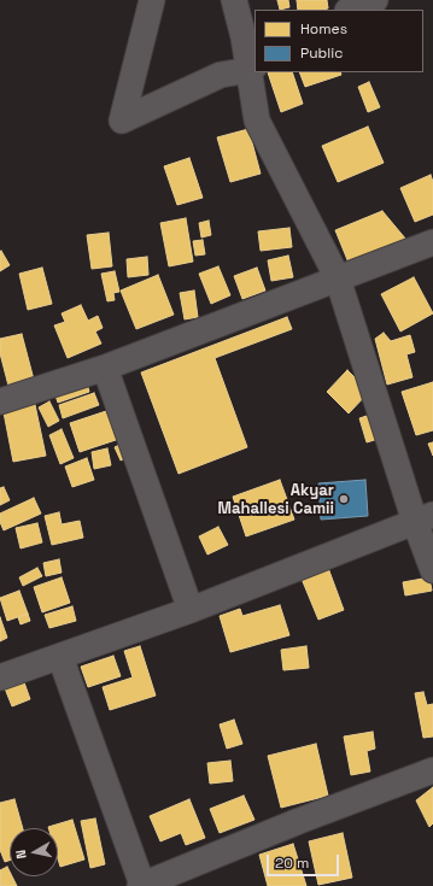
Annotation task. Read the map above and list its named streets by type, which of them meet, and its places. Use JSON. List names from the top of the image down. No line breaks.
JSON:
{"places":["Akyar Mahallesi Camii"],"legend":["Homes","Public"],"scale_bar":"20 m","north":"left"}
